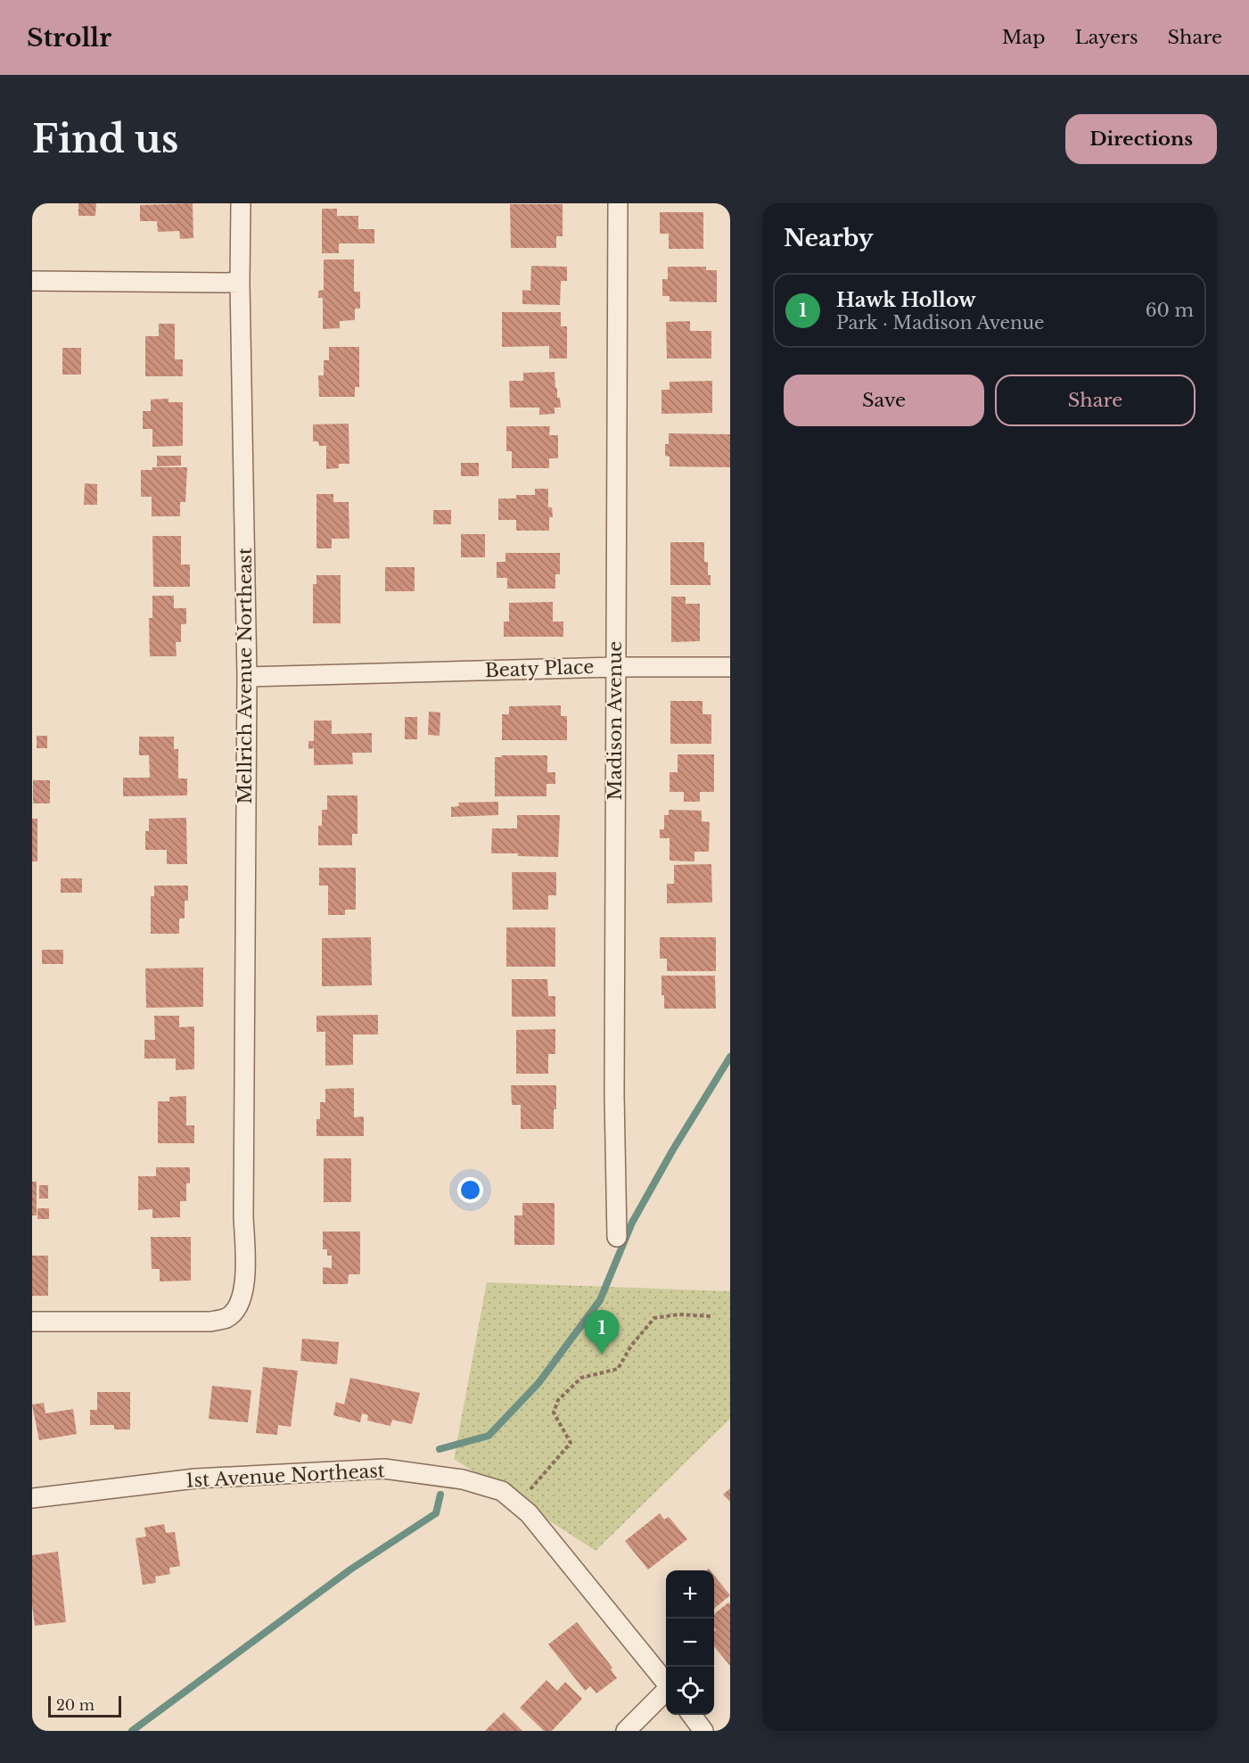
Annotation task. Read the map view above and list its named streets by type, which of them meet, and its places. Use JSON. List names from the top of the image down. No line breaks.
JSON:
{"streets":{"street":["Beaty Place","Mellrich Avenue Northeast","Madison Avenue","1st Avenue Northeast"]},"crossings":[["Beaty Place","Mellrich Avenue Northeast"],["Beaty Place","Madison Avenue"]],"scale_bar":"20 m","page":{"header":"Strollr","nav":["Map","Layers","Share"],"buttons":["Directions",["Save","Share"]],"title":"Find us","heading":"Nearby","list":[{"mark":"1","name":"Hawk Hollow","note":"Park · Madison Avenue","value":"60 m"}],"pins":"1","map_buttons":["+","−"],"scale":"20 m"}}
